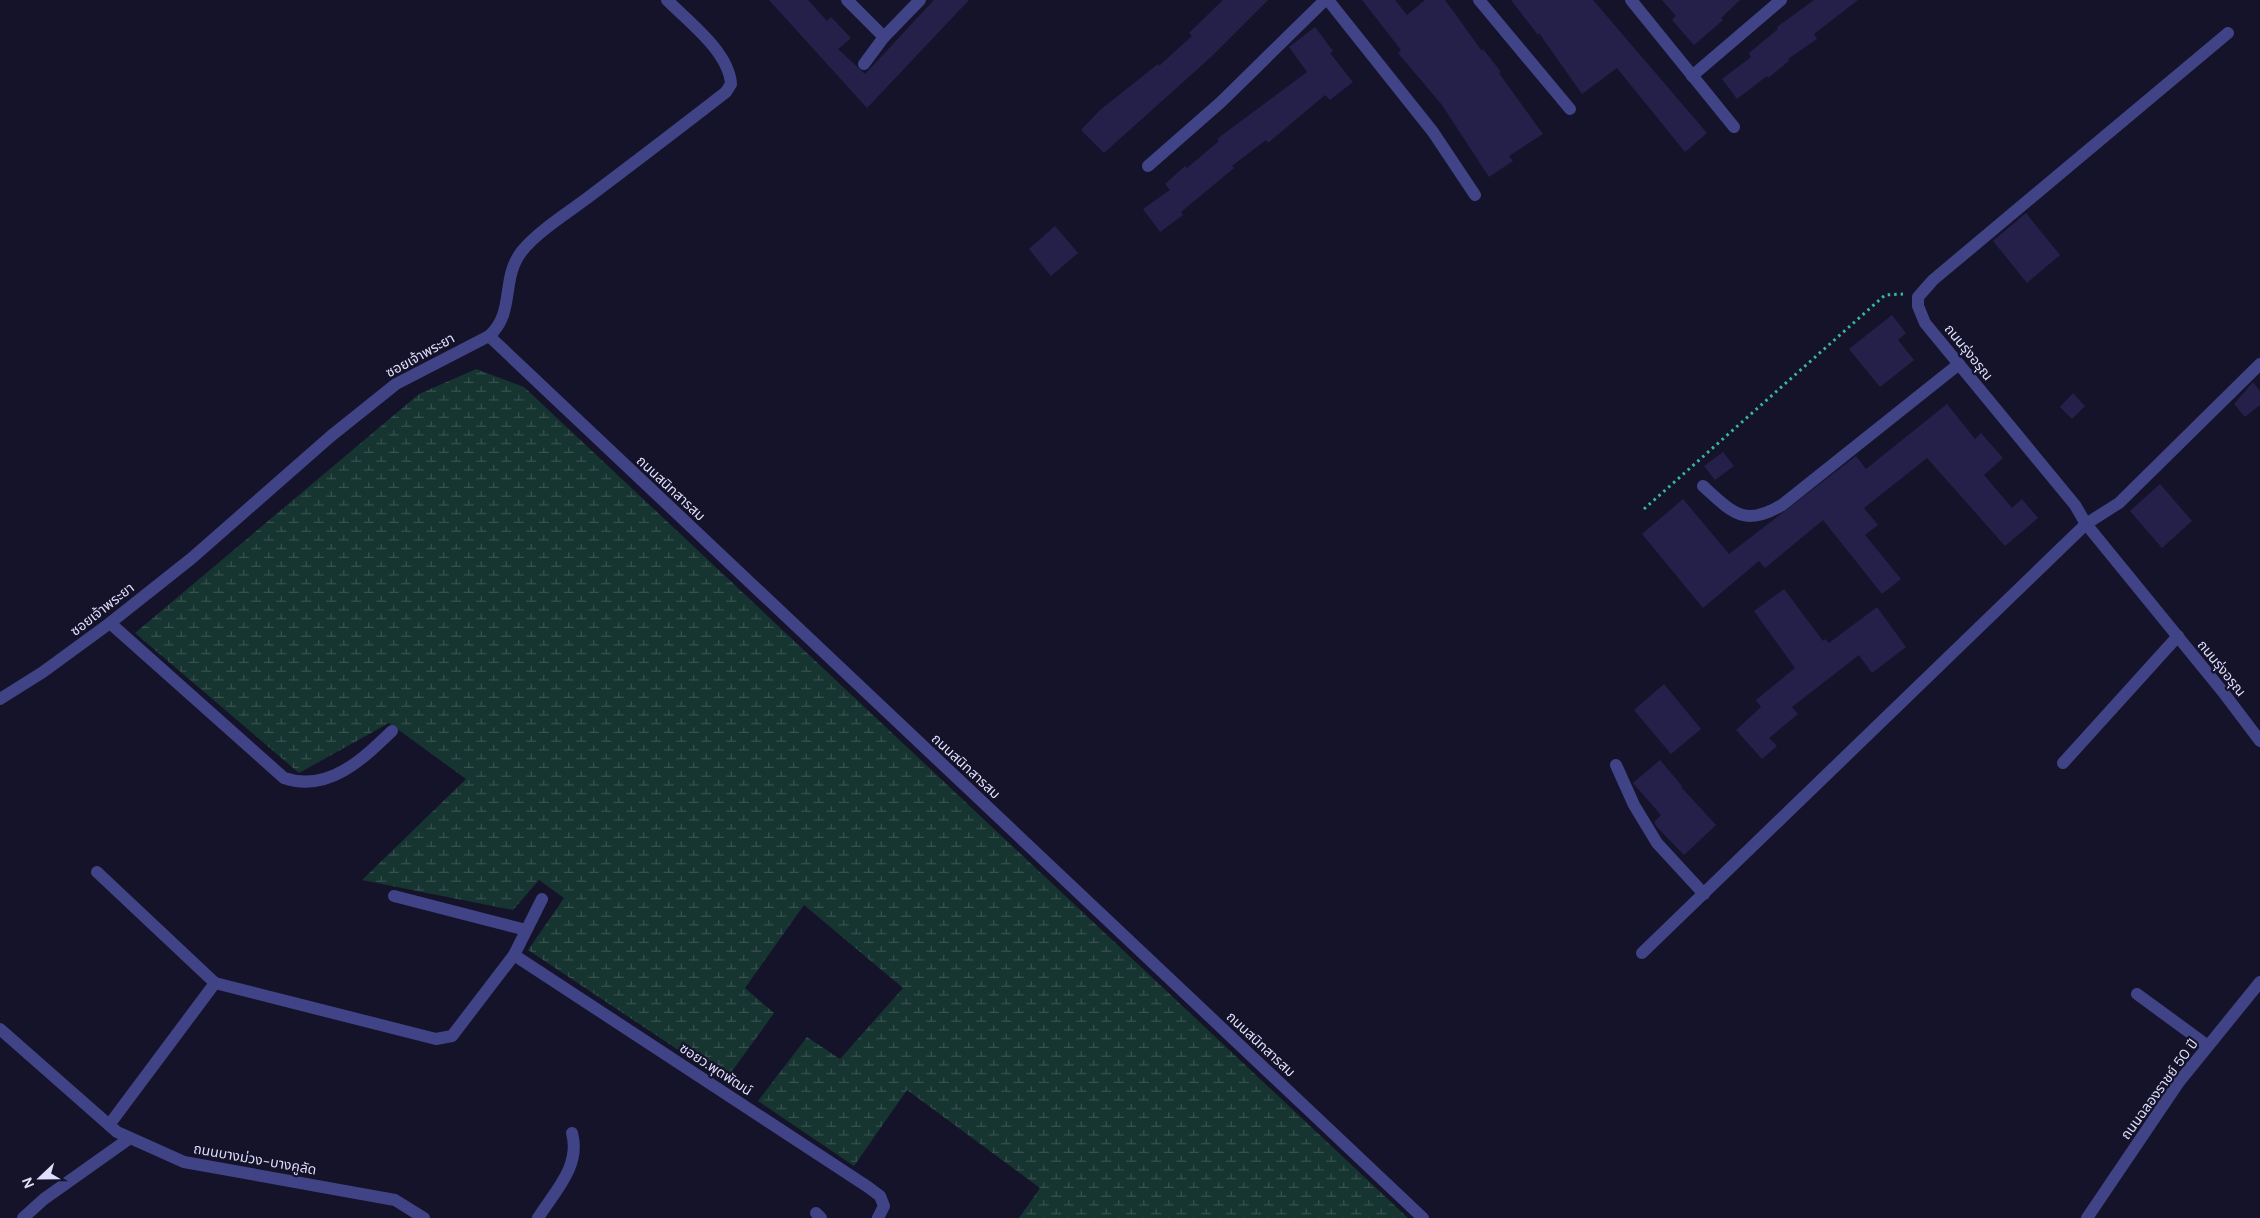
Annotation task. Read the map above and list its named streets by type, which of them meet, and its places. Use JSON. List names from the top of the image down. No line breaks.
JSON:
{"streets":{"street":["ถนนรุ่งอรุณ","ซอยเจ้าพระยา","ถนนสนิทสารสม","ซอยว.พุดพัฒน์","ถนนฉลองราชย์ 50 ปี","ถนนบางม่วง-บางคูลัด"]},"crossings":[["ซอยเจ้าพระยา","ถนนสนิทสารสม"]],"north":"left"}
